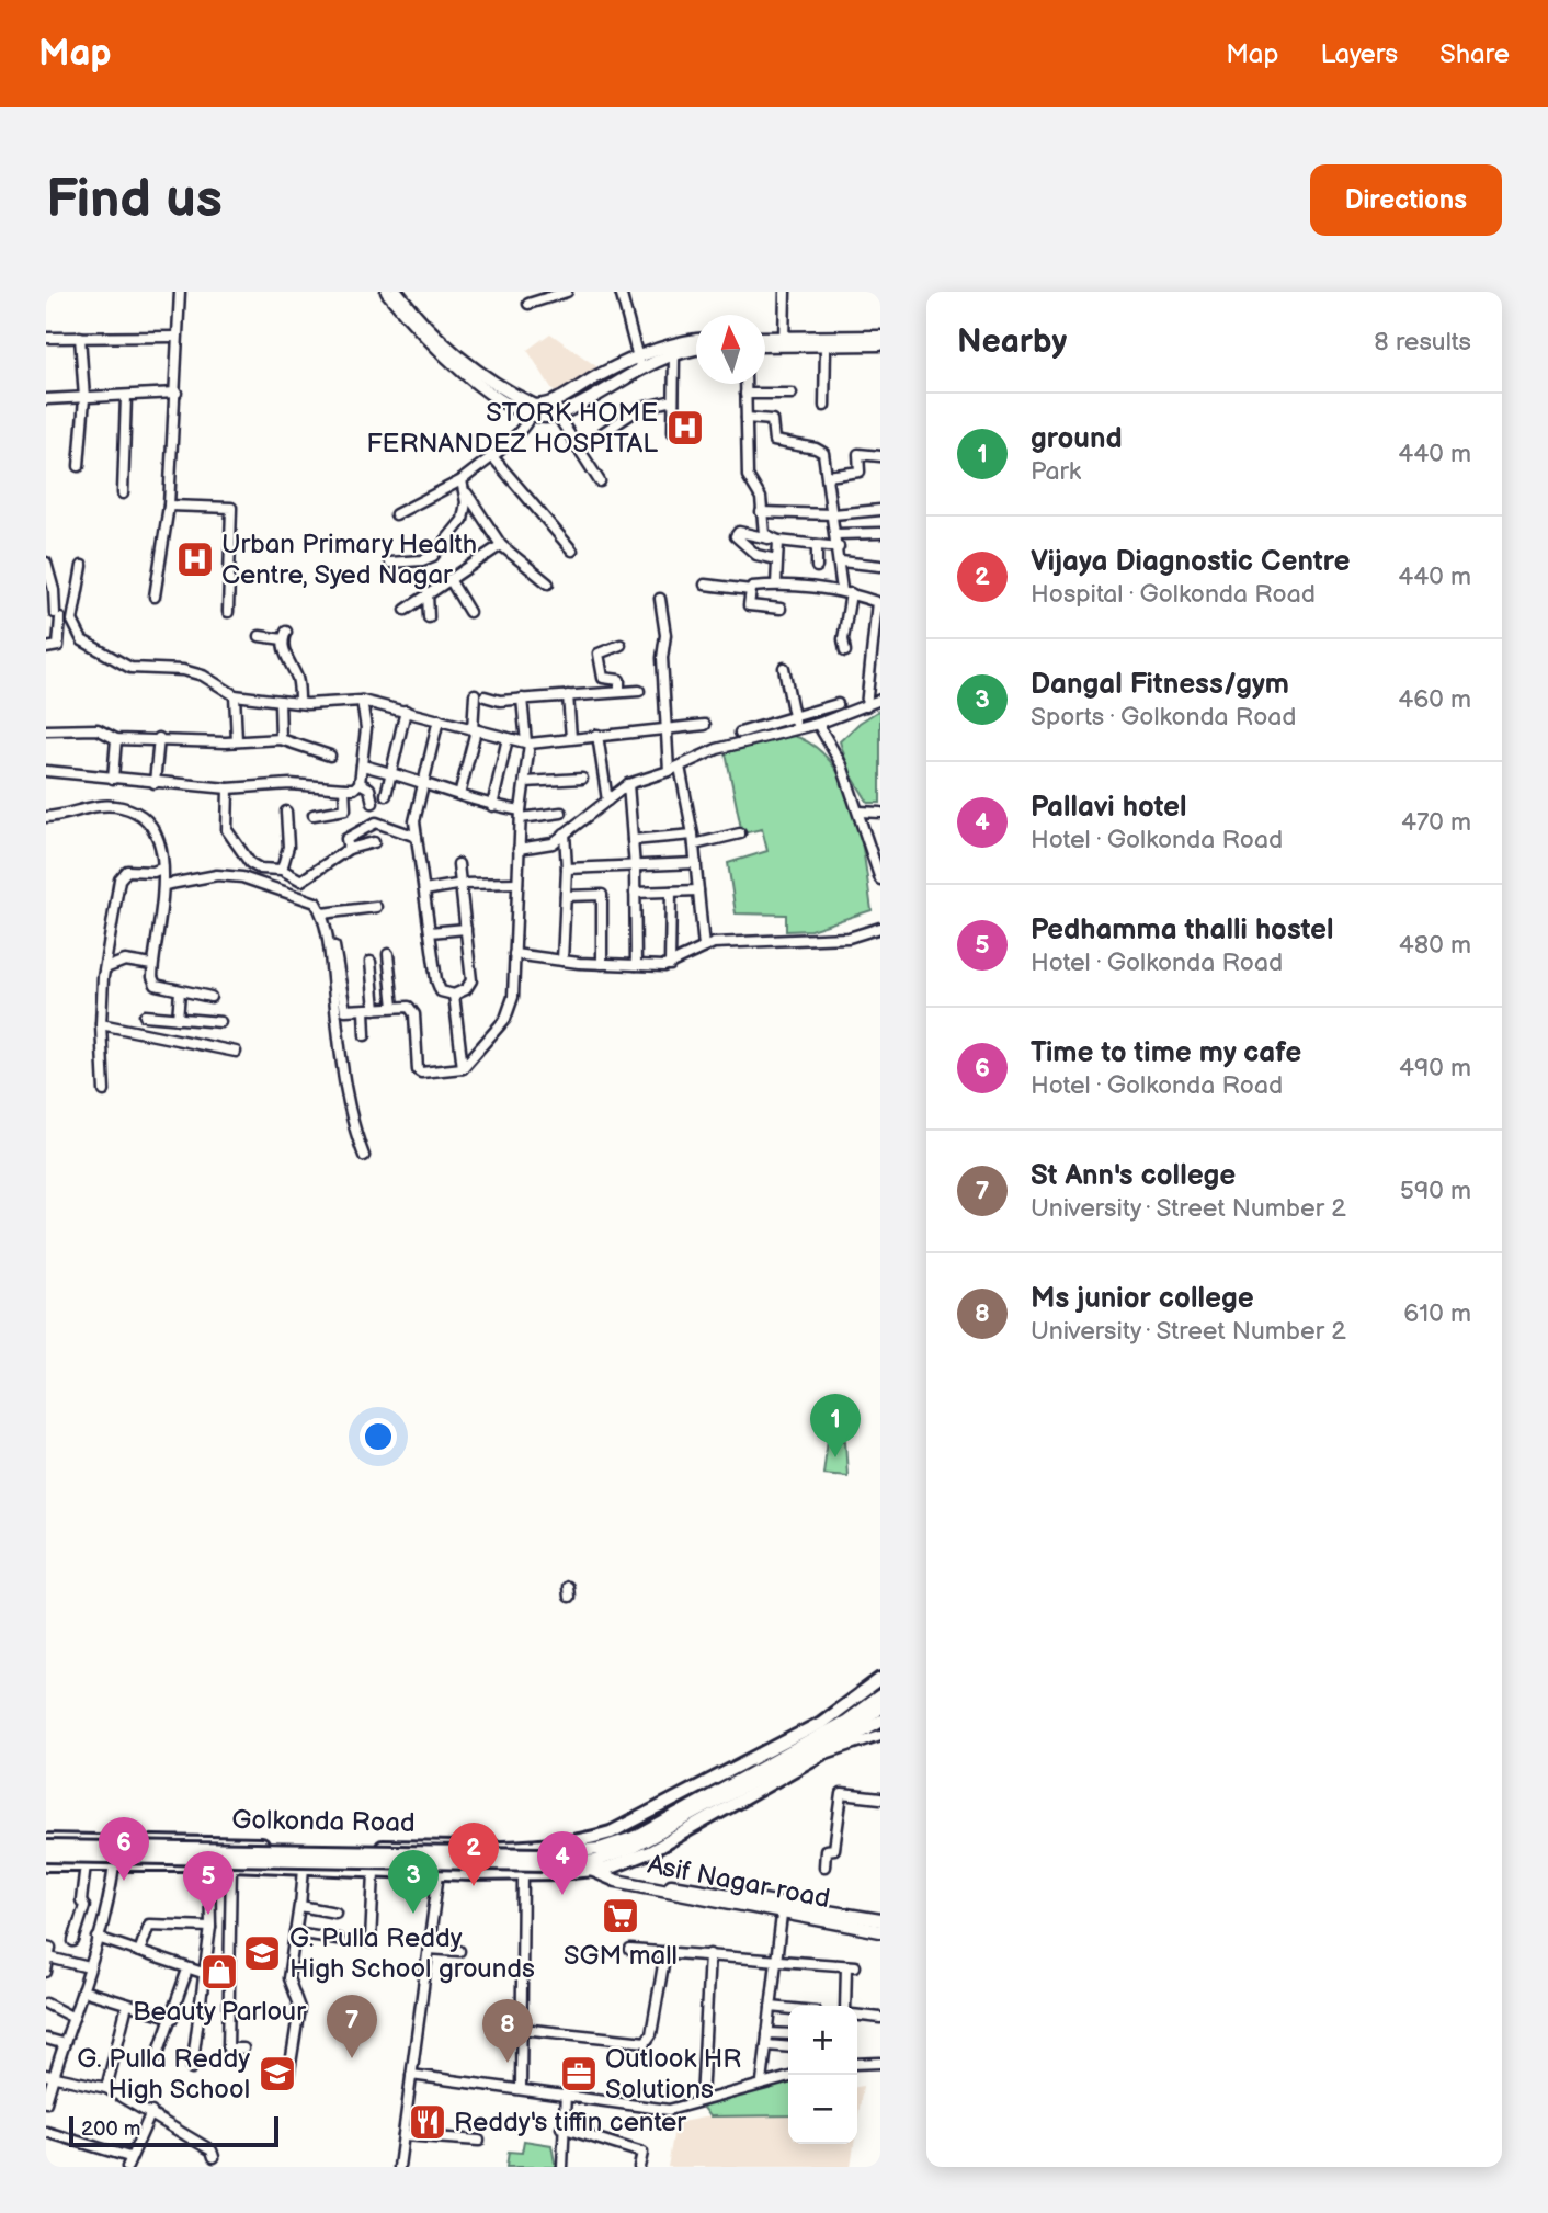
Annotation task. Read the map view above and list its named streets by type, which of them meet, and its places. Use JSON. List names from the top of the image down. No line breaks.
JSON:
{"streets":{"highway":["Golkonda Road"],"main road":["Asif Nagar road"]},"crossings":[["Golkonda Road","Asif Nagar road"]],"places":{"hospital":["STORK HOME FERNANDEZ HOSPITAL","Urban Primary Health Centre, Syed Nagar"],"supermarket":["SGM mall"],"school or university":["G. Pulla Reddy High School grounds","G. Pulla Reddy High School"],"shop":["Beauty Parlour"],"office":["Outlook HR Solutions"],"restaurant":["Reddy's tiffin center"]},"scale_bar":"200 m","north":"top","page":{"header":"Map","nav":["Map","Layers","Share"],"buttons":"Directions","title":"Find us","heading":["Nearby","8 results"],"list":[{"mark":"1","name":"ground","note":"Park","value":"440 m"},{"mark":"2","name":"Vijaya Diagnostic Centre","note":"Hospital · Golkonda Road","value":"440 m"},{"mark":"3","name":"Dangal Fitness/gym","note":"Sports · Golkonda Road","value":"460 m"},{"mark":"4","name":"Pallavi hotel","note":"Hotel · Golkonda Road","value":"470 m"},{"mark":"5","name":"Pedhamma thalli hostel","note":"Hotel · Golkonda Road","value":"480 m"},{"mark":"6","name":"Time to time my cafe","note":"Hotel · Golkonda Road","value":"490 m"},{"mark":"7","name":"St Ann's college","note":"University · Street Number 2","value":"590 m"},{"mark":"8","name":"Ms junior college","note":"University · Street Number 2","value":"610 m"}],"pins":["1","6","2","4","3","5","7","8"],"map_buttons":["+","−"],"scale":"200 m"}}
